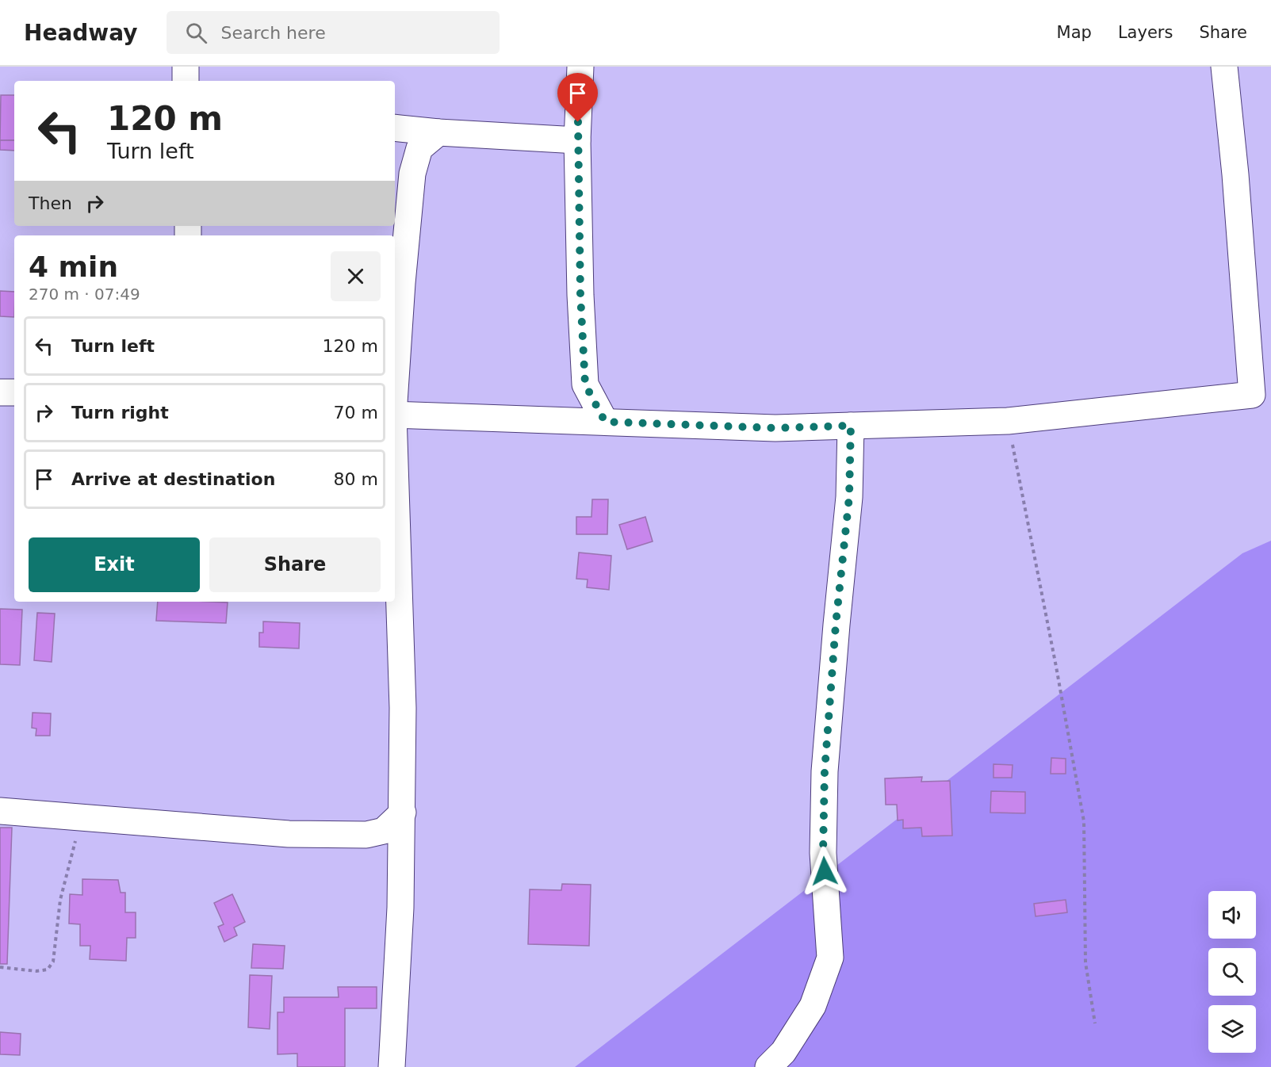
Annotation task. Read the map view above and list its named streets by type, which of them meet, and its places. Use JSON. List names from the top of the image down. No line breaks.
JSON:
{"page":{"header":"Headway","search":"Search here","nav":["Map","Layers","Share"],"turn":["120 m","Turn left"],"then":"Then","heading":["4 min","270 m · 07:49"],"list":[{"name":"Turn left","value":"120 m"},{"name":"Turn right","value":"70 m"},{"name":"Arrive at destination","value":"80 m"}],"buttons":["Exit","Share"]}}
